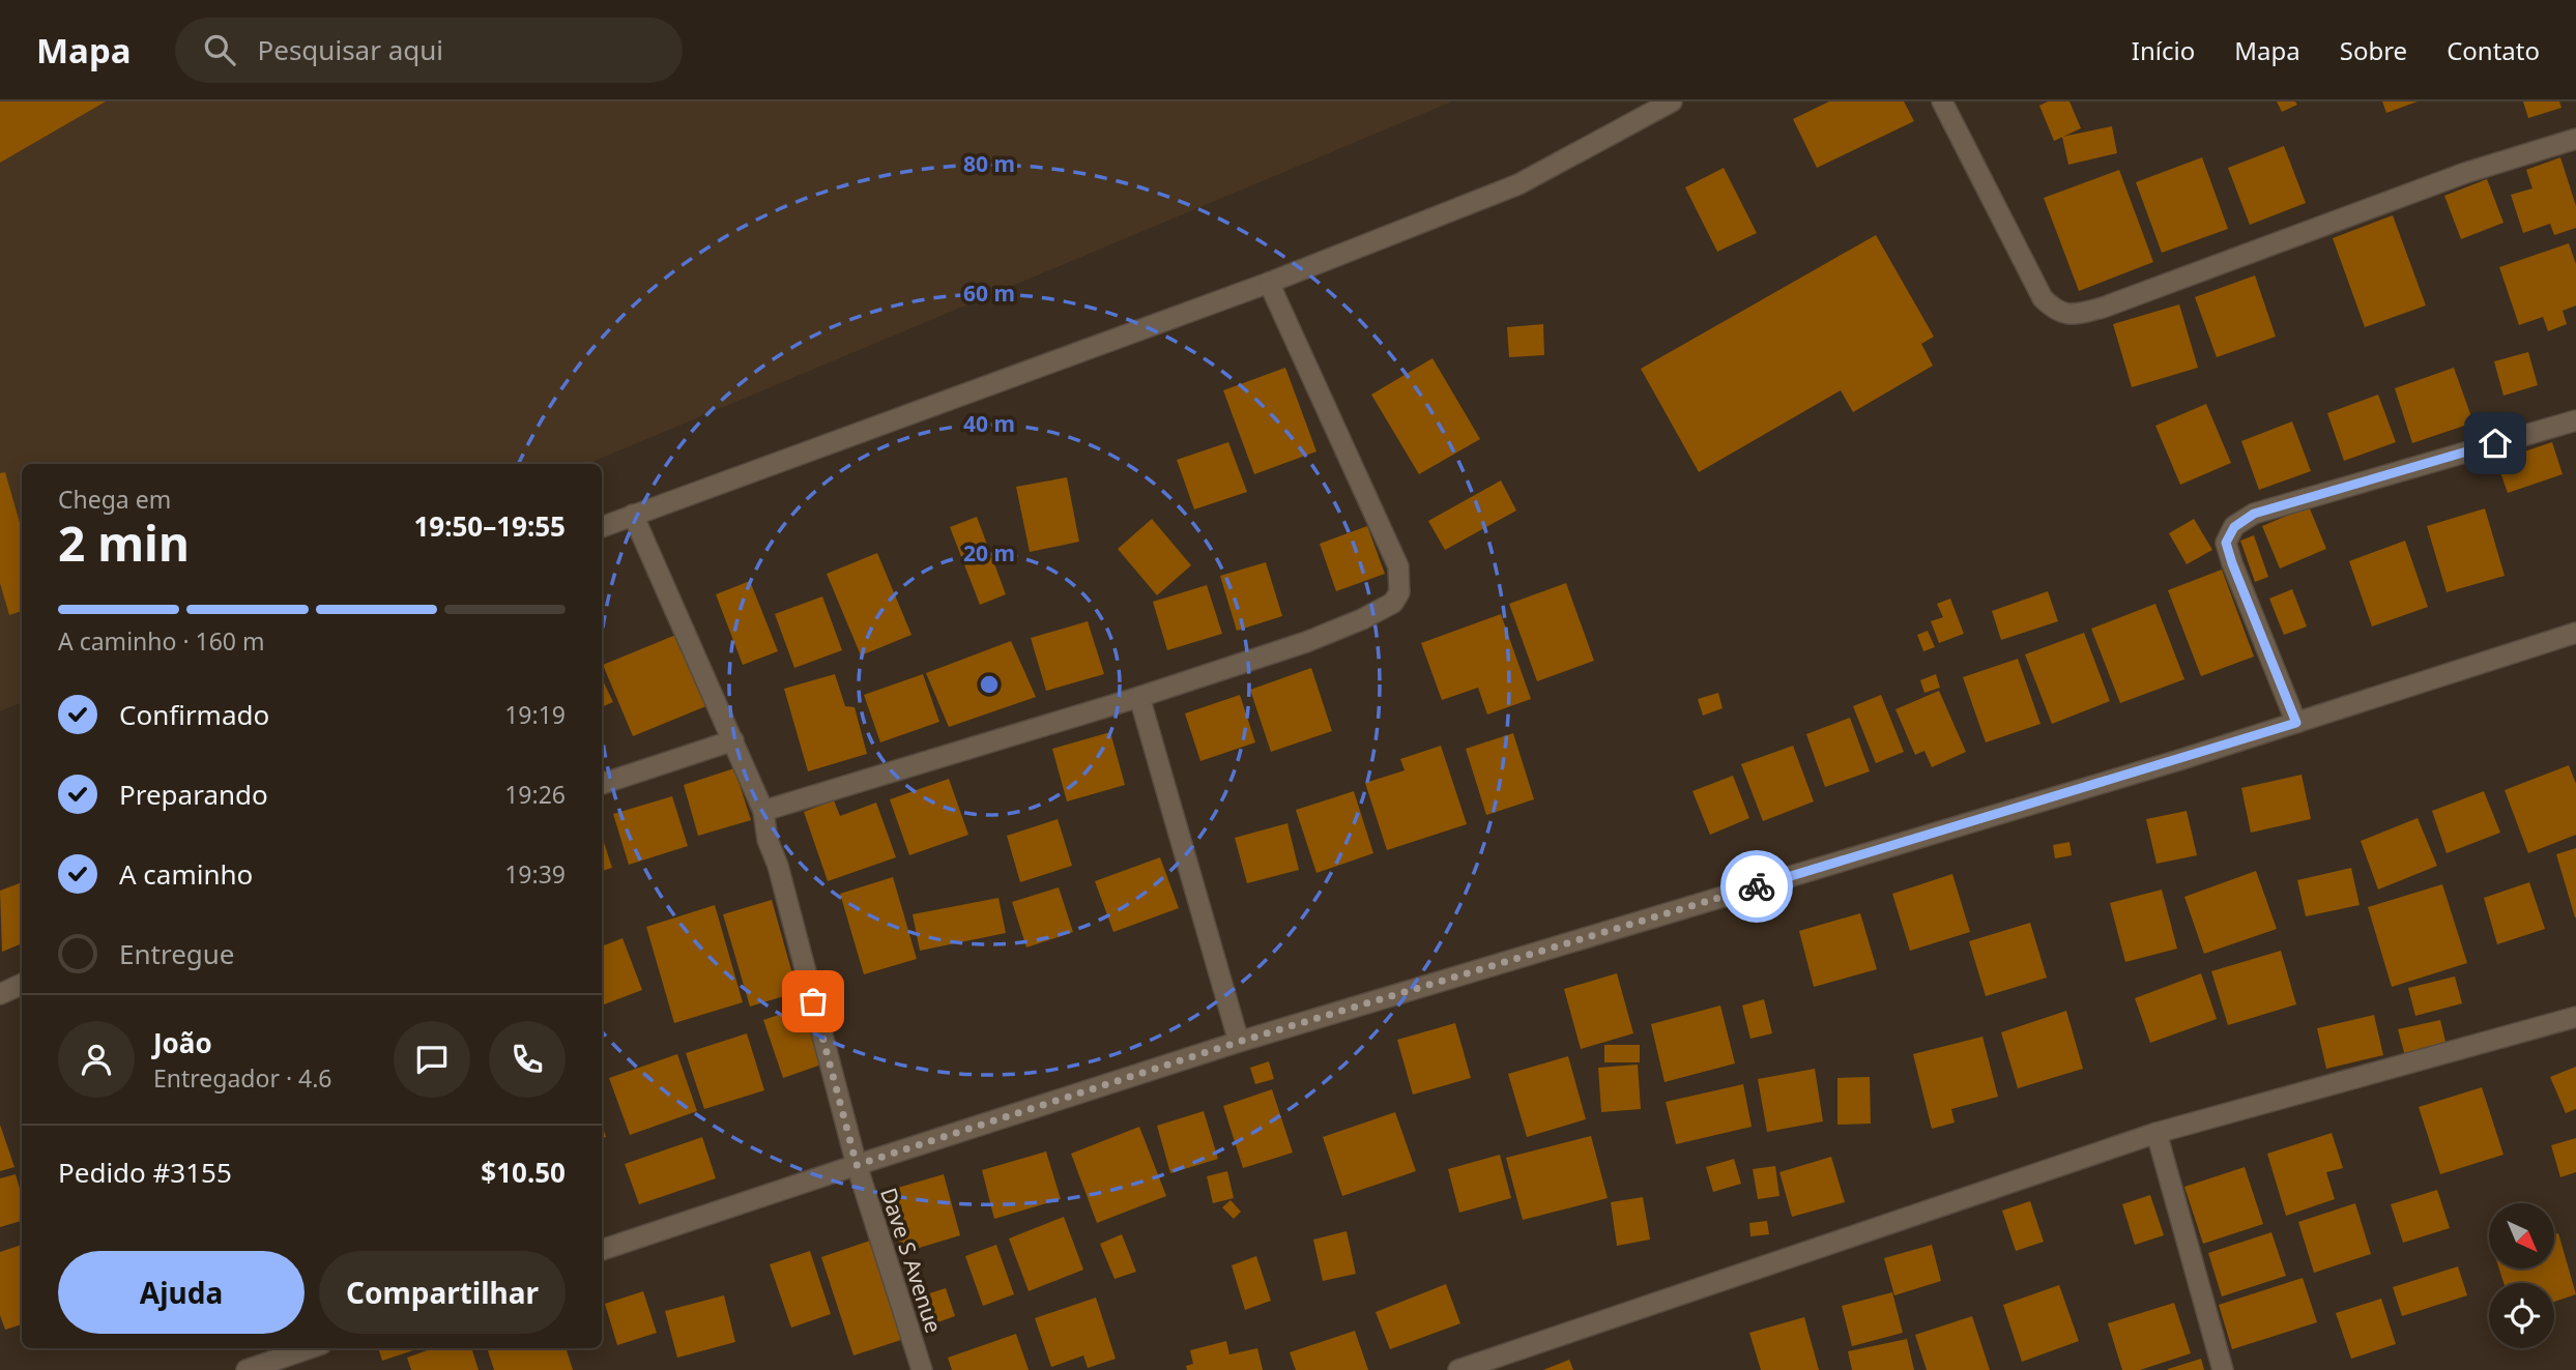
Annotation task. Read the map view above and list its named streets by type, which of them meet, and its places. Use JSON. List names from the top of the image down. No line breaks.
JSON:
{"streets":{"street":["Dave S Avenue"]},"north":"bottom right","page":{"header":"Mapa","search":"Pesquisar aqui","nav":["Início","Mapa","Sobre","Contato"],"heading":["2 min","Chega em","19:50–19:55"],"panel":["João","Entregador · 4.6","Pedido #3155","$10.50"],"bar":"A caminho · 160 m","list":[["Confirmado","19:19"],["Preparando","19:26"],["A caminho","19:39"],"Entregue"],"buttons":["Ajuda","Compartilhar"]},"rings":["80 m","60 m","40 m","20 m"]}
